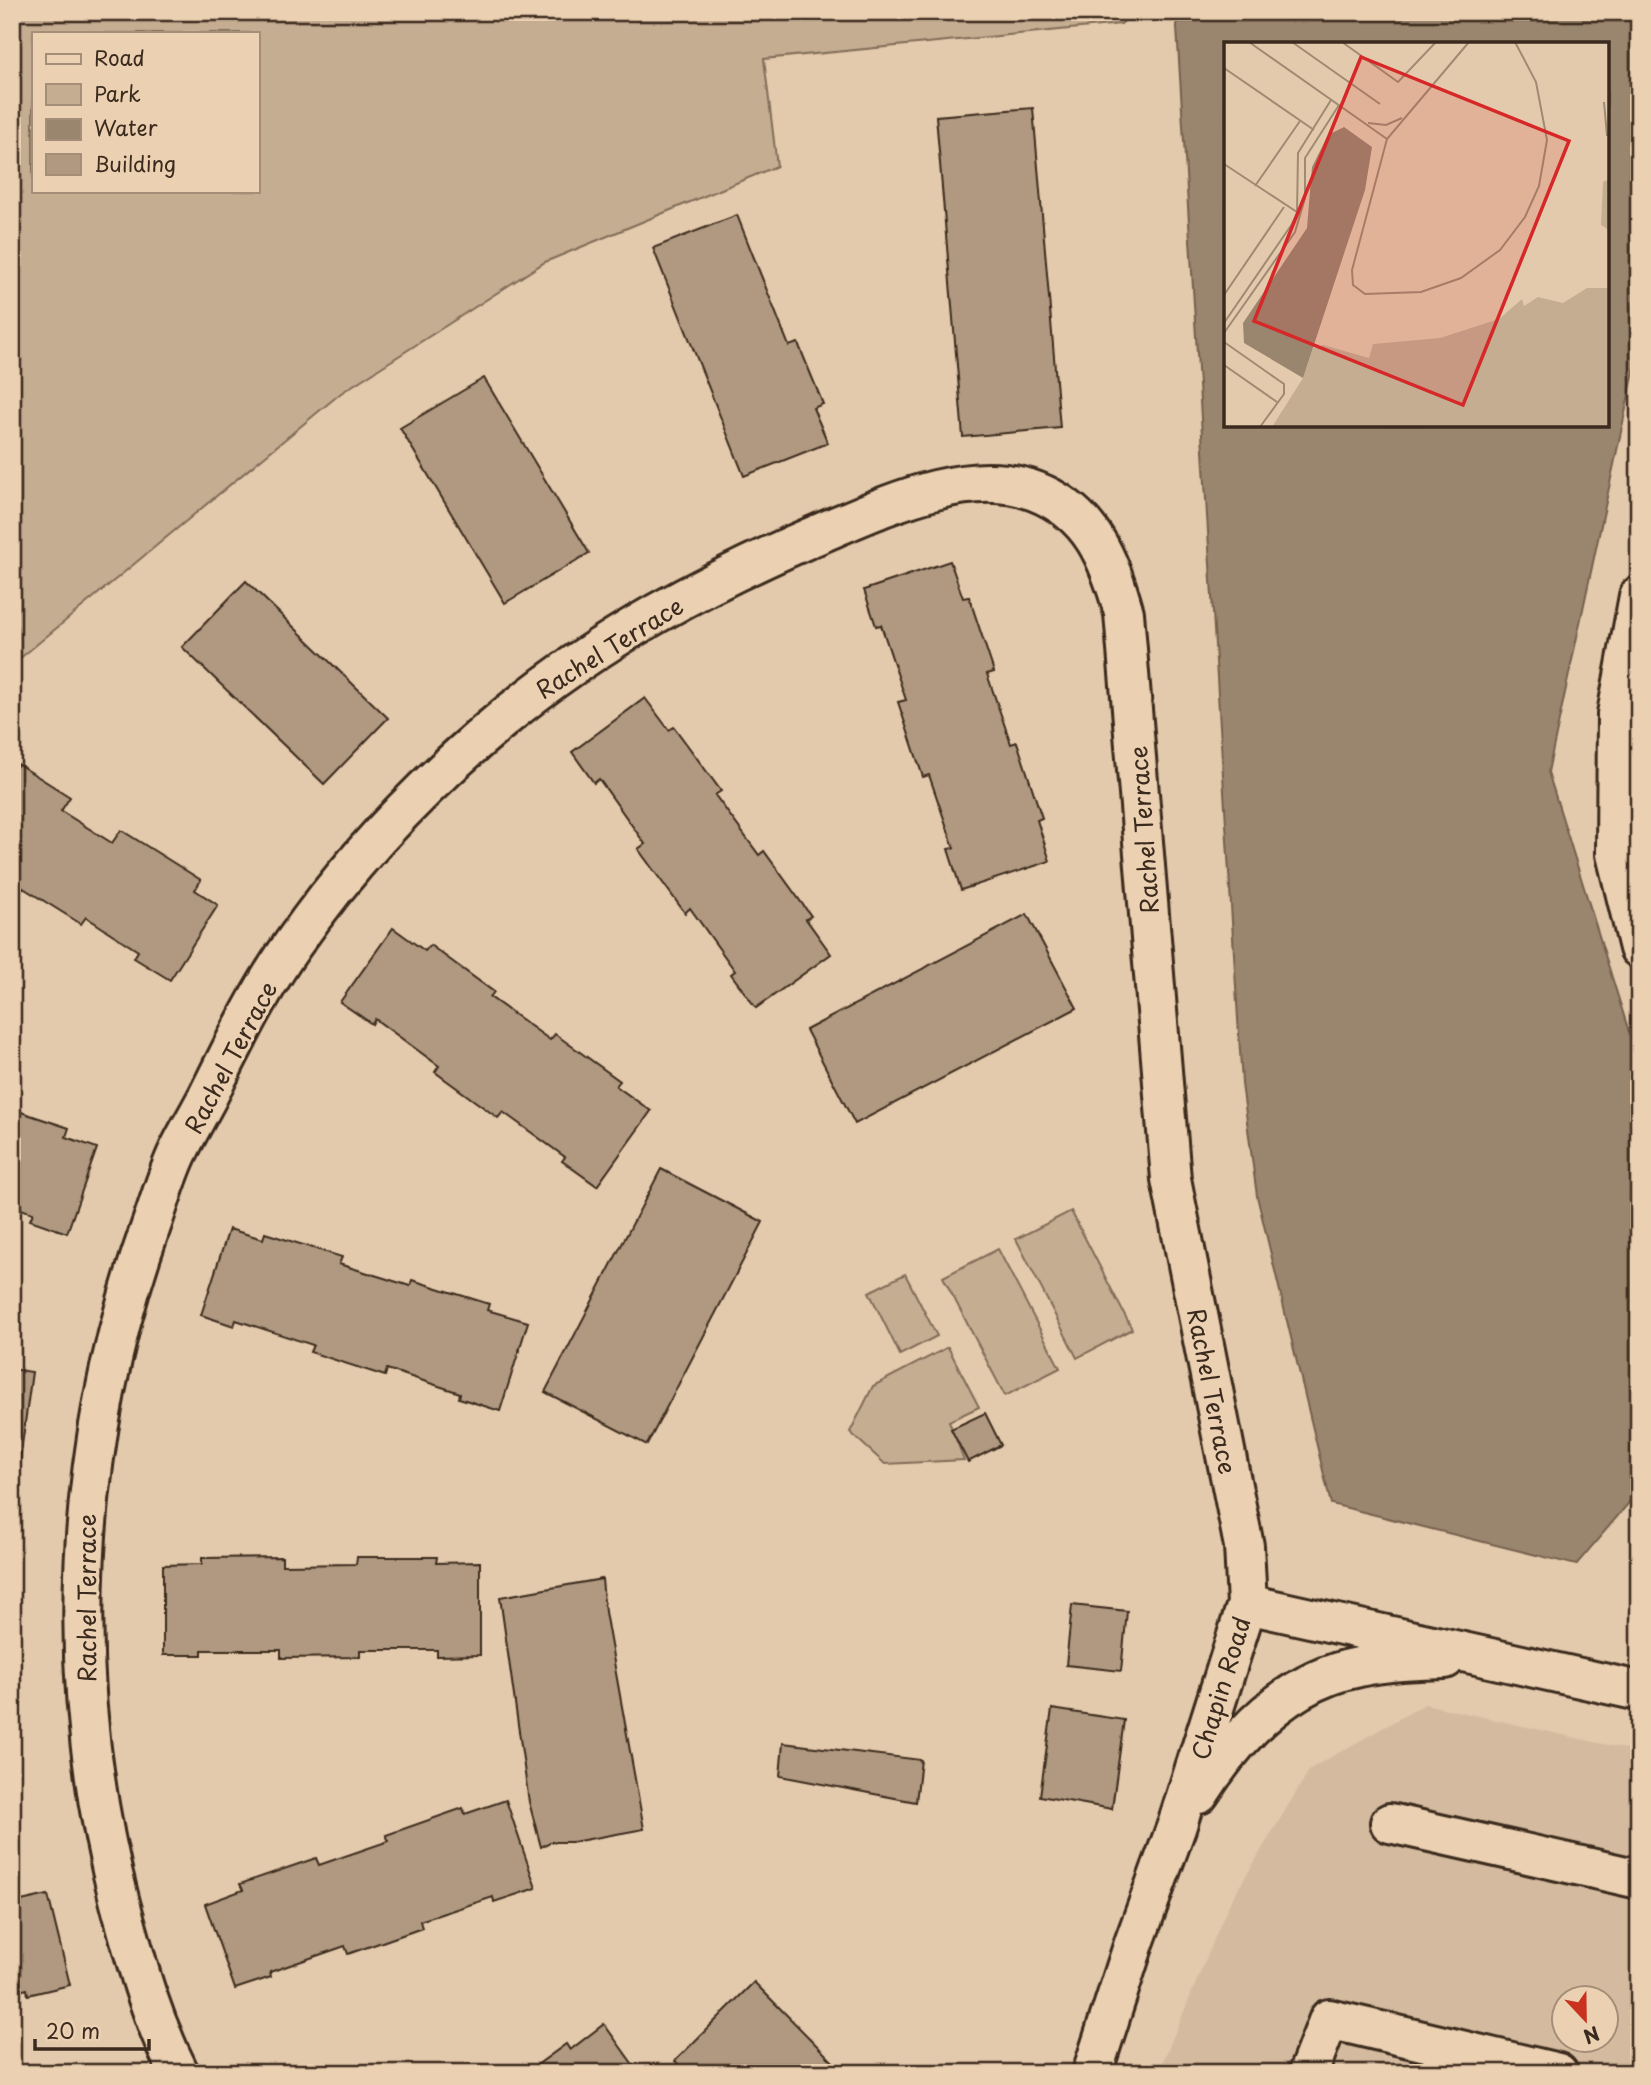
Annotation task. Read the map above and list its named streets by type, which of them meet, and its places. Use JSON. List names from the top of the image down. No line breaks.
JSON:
{"streets":{"street":["Rachel Terrace","Chapin Road"]},"crossings":[["Rachel Terrace","Chapin Road"]],"legend":["Road","Park","Water","Building"],"scale_bar":"20 m","north":"bottom"}
